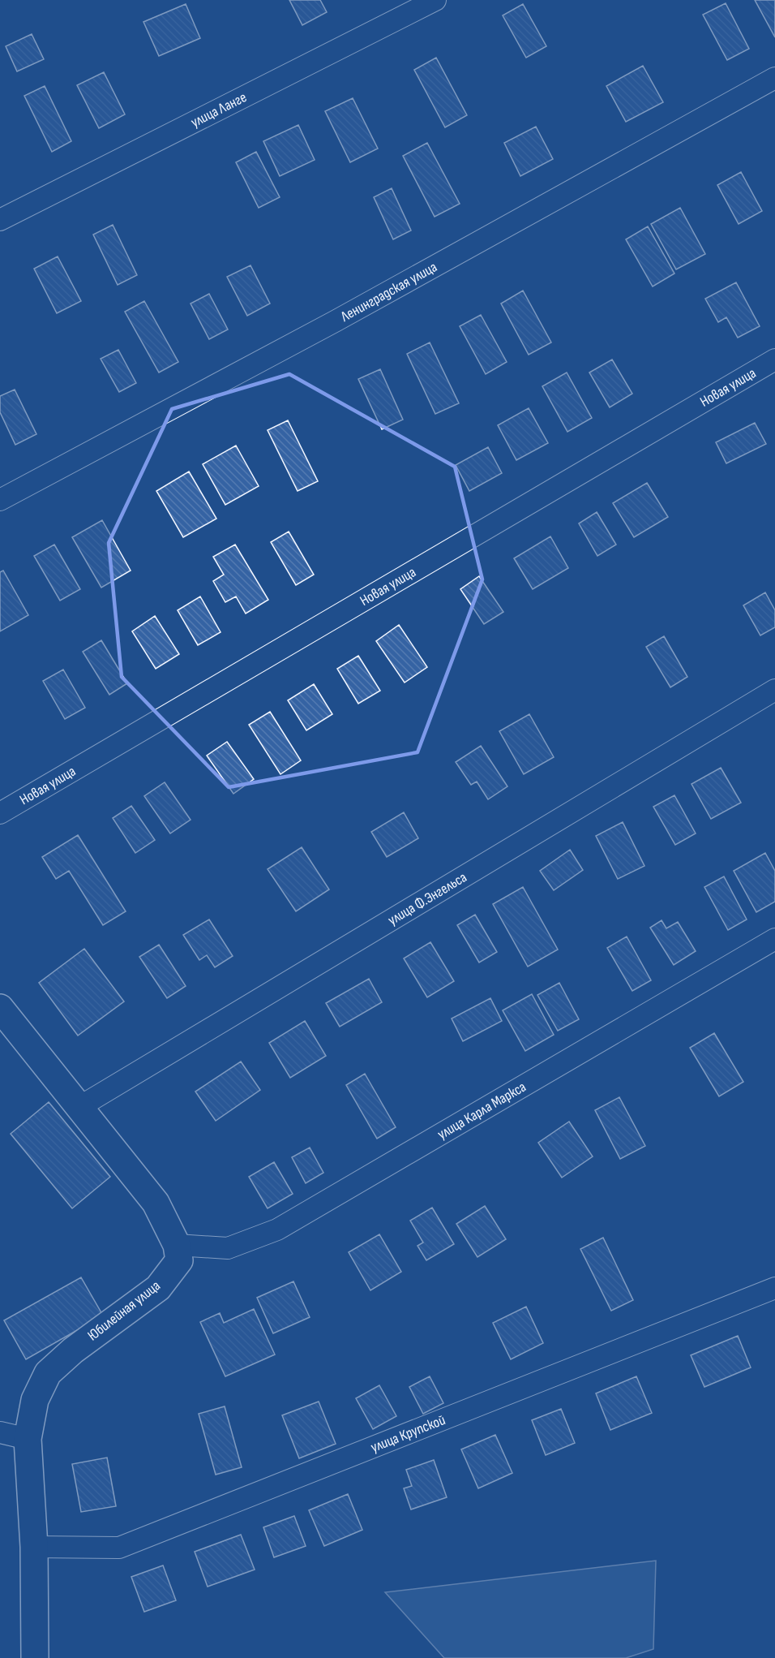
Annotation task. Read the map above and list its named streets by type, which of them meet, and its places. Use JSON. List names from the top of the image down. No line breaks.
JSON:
{"streets":{"street":["улица Ланге","Ленинградская улица","Новая улица","улица Ф.Энгельса","улица Карла Маркса","Юбилейная улица","улица Крупской"]},"crossings":[["улица Карла Маркса","Юбилейная улица"],["Юбилейная улица","улица Крупской"]]}
